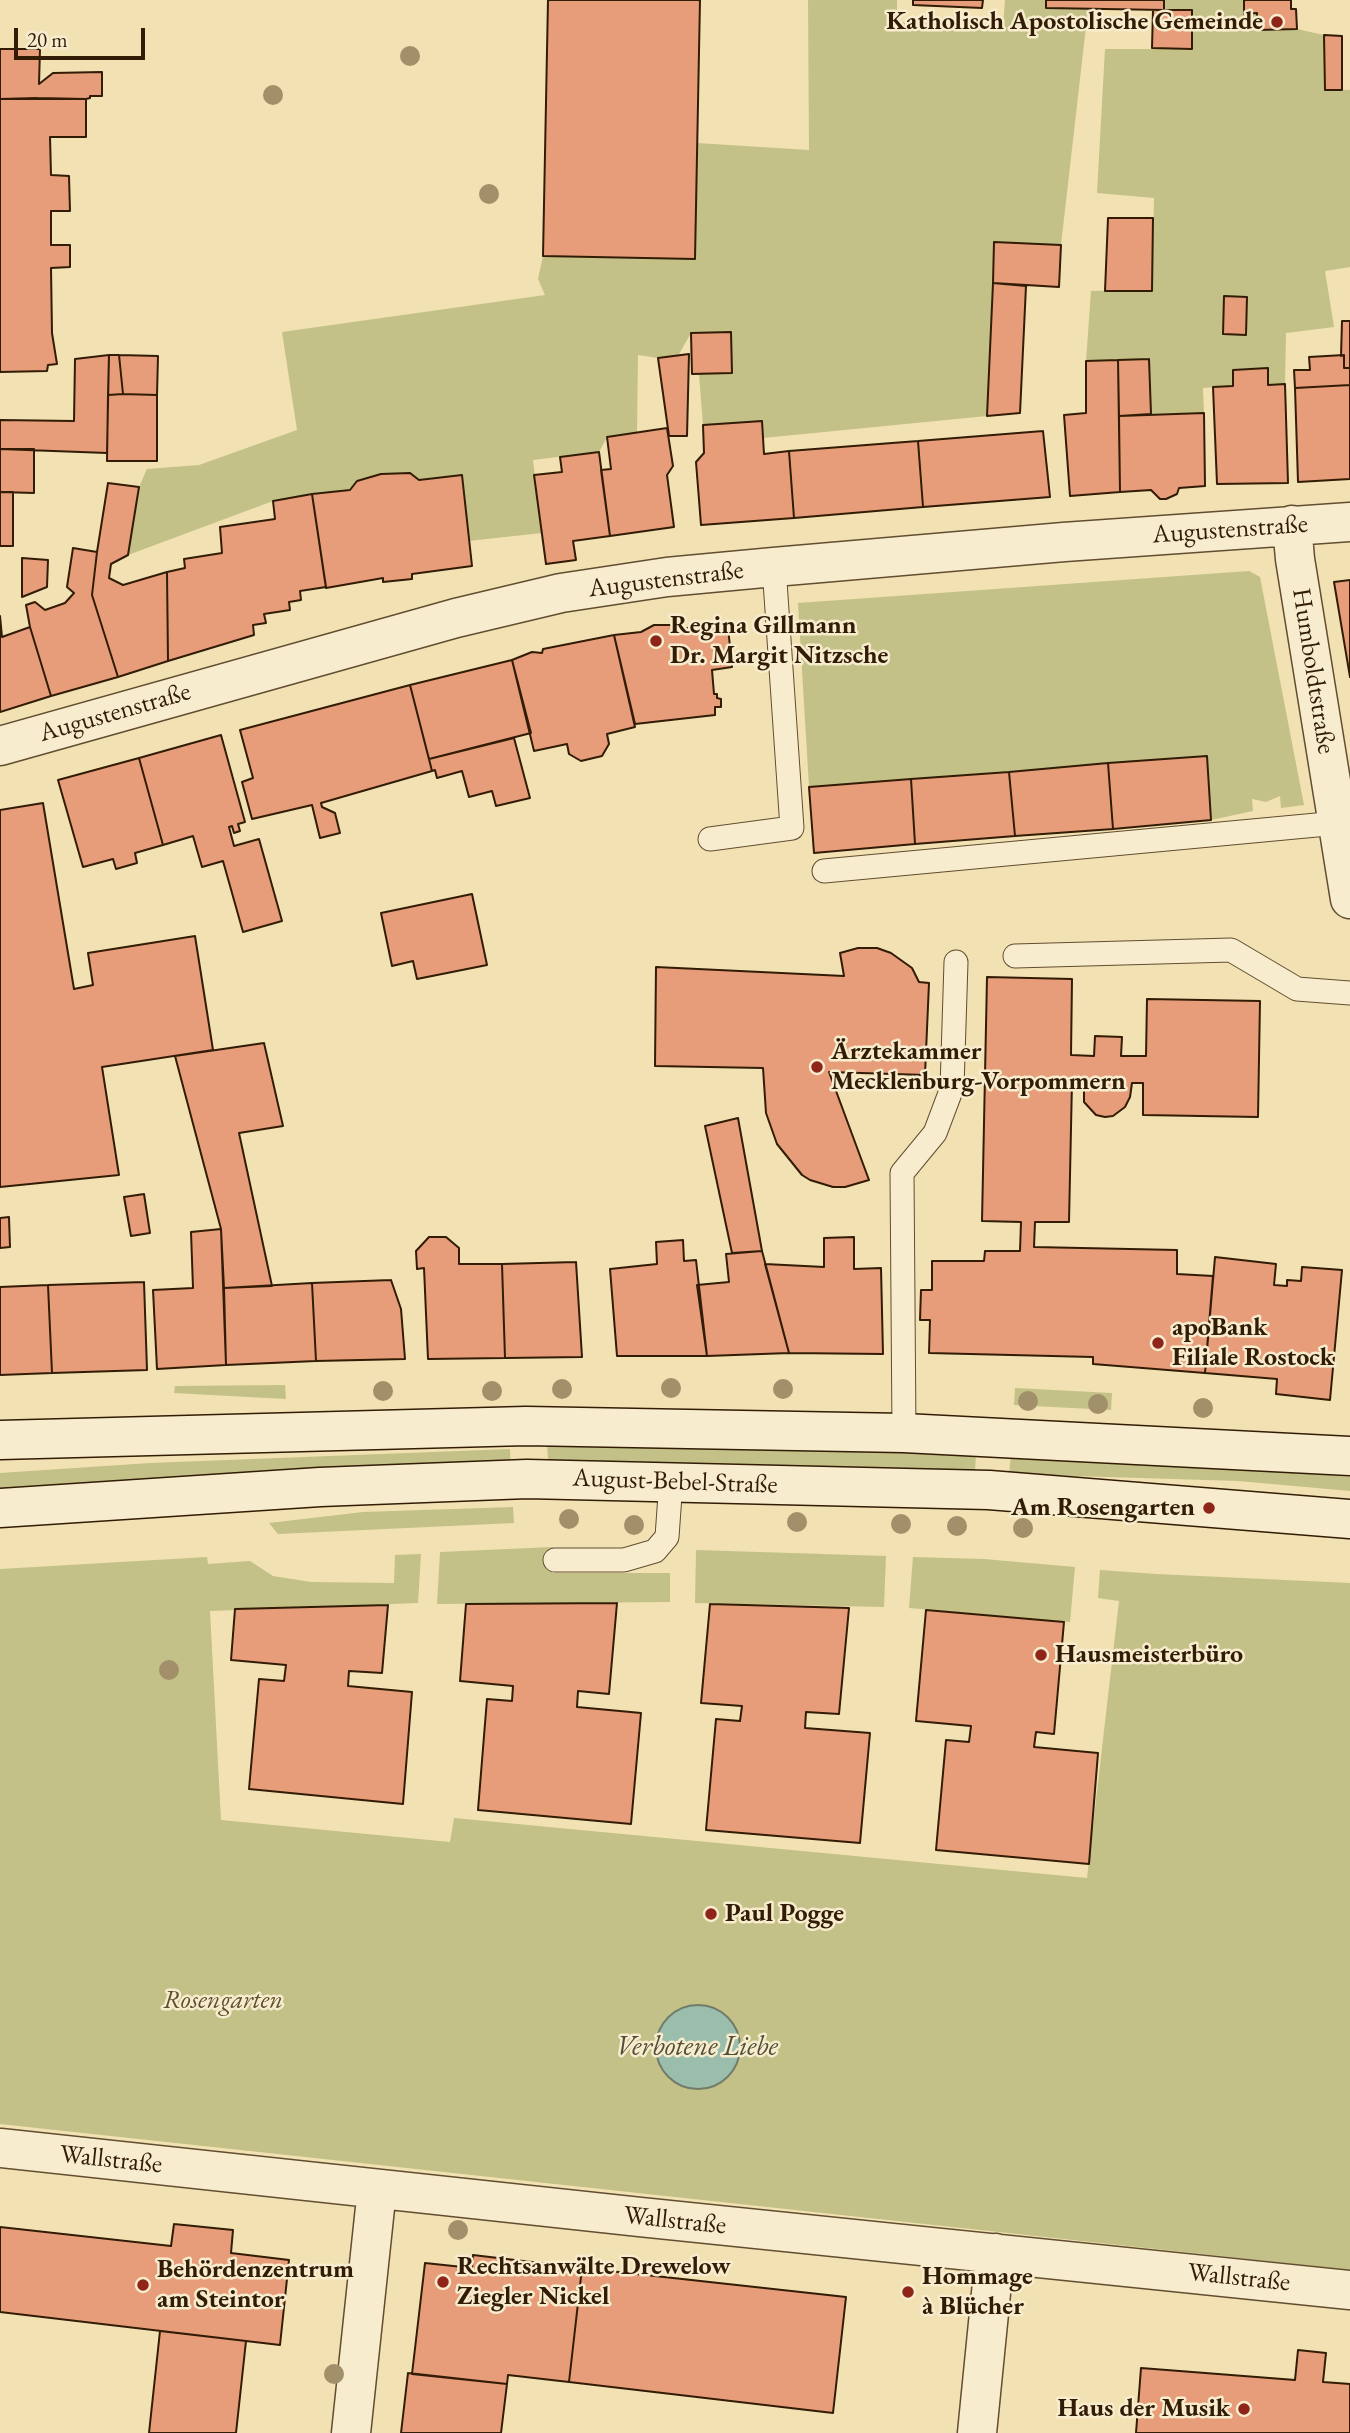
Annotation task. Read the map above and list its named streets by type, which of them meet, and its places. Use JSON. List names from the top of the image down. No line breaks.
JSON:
{"streets":{"street":["Augustenstraße","Humboldtstraße","August-Bebel-Straße","Wallstraße"]},"crossings":[["Augustenstraße","Humboldtstraße"]],"water":["Verbotene Liebe"],"parks":["Rosengarten"],"places":["Katholisch Apostolische Gemeinde","Regina Gillmann Dr. Margit Nitzsche","Ärztekammer Mecklenburg-Vorpommern","apoBank Filiale Rostock","Am Rosengarten","Hausmeisterbüro","Paul Pogge","Rechtsanwälte Drewelow Ziegler Nickel","Behördenzentrum am Steintor","Hommage à Blücher","Haus der Musik"],"scale_bar":"20 m"}
